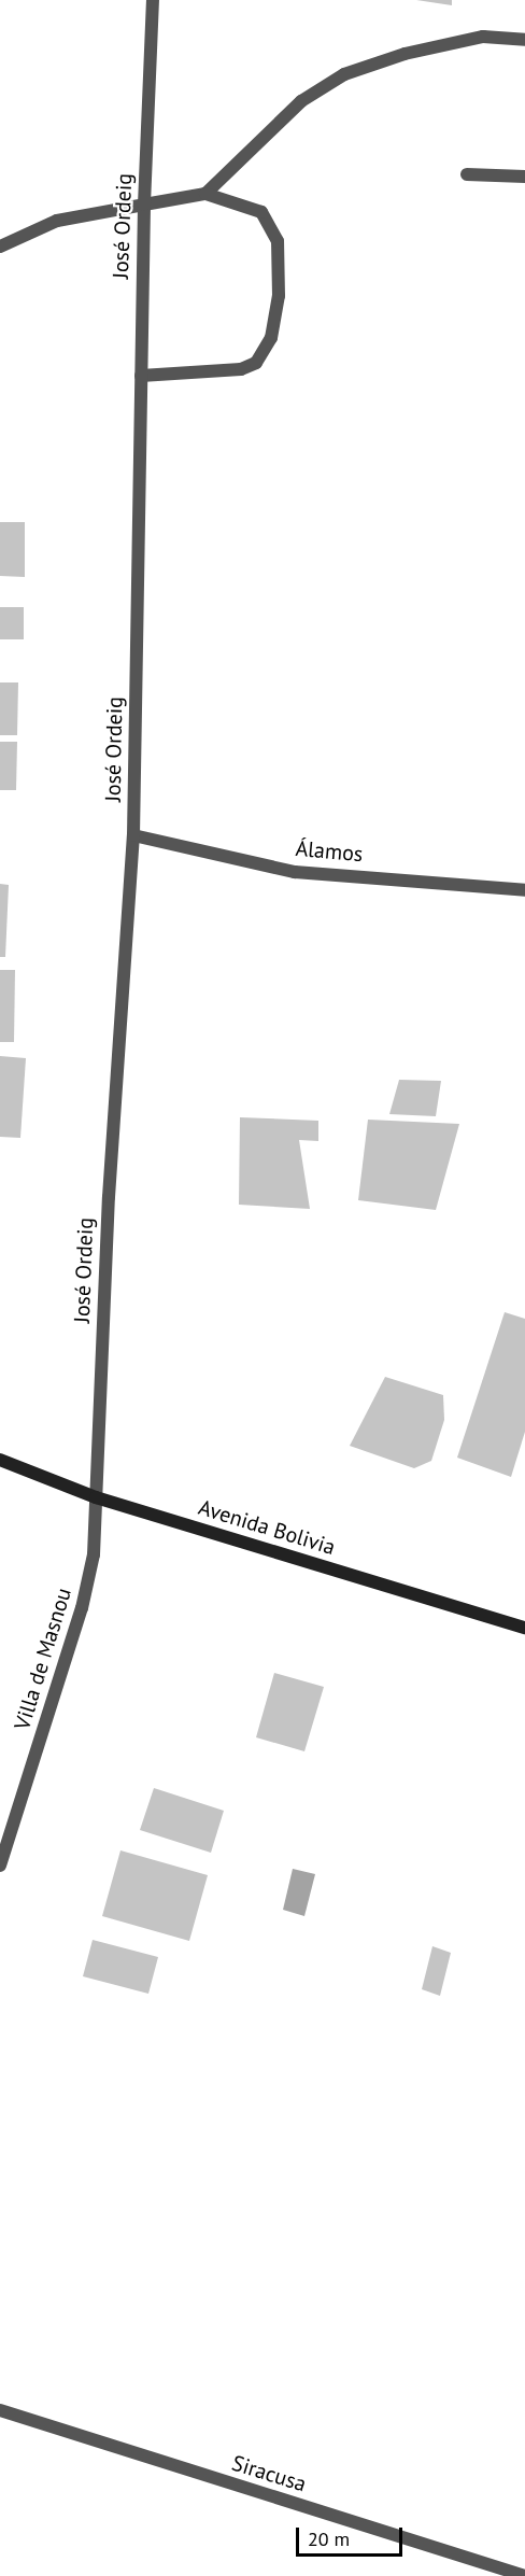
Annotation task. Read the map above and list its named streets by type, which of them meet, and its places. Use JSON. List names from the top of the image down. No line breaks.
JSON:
{"streets":{"street":["José Ordeig","Álamos","Avenida Bolivia","Villa de Masnou","Siracusa"]},"crossings":[["José Ordeig","Álamos"],["José Ordeig","Avenida Bolivia"],["José Ordeig","Villa de Masnou"],["Avenida Bolivia","Villa de Masnou"]],"scale_bar":"20 m"}
